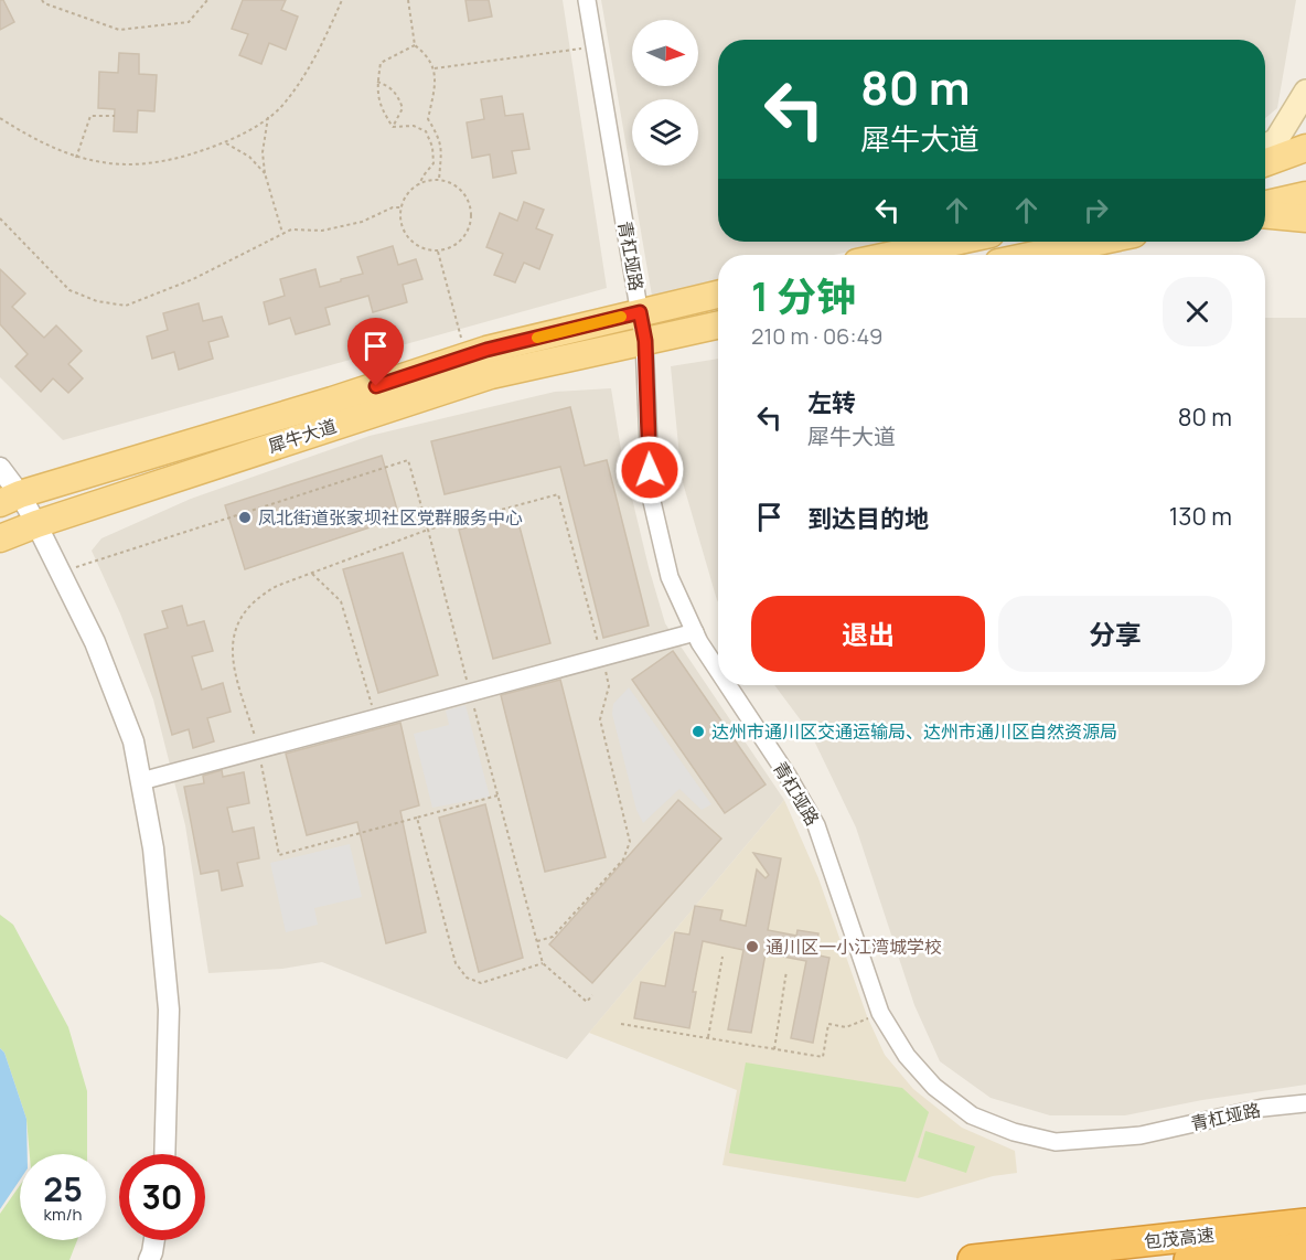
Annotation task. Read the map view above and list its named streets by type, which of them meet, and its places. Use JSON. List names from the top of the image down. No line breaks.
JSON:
{"streets":{"highway":["包茂高速"],"main road":["犀牛大道"],"street":["青杠垭路"]},"crossings":[["青杠垭路","犀牛大道"]],"places":["凤北街道张家坝社区党群服务中心","达州市通川区交通运输局、达州市通川区自然资源局","通川区一小江湾城学校"],"north":"right","page":{"turn":["80 m","犀牛大道"],"heading":["1 分钟","210 m · 06:49"],"list":[{"name":"左转","note":"犀牛大道","value":"80 m"},{"name":"到达目的地","value":"130 m"}],"buttons":["退出","分享"],"speed":"25 km/h","limit":"30"}}
